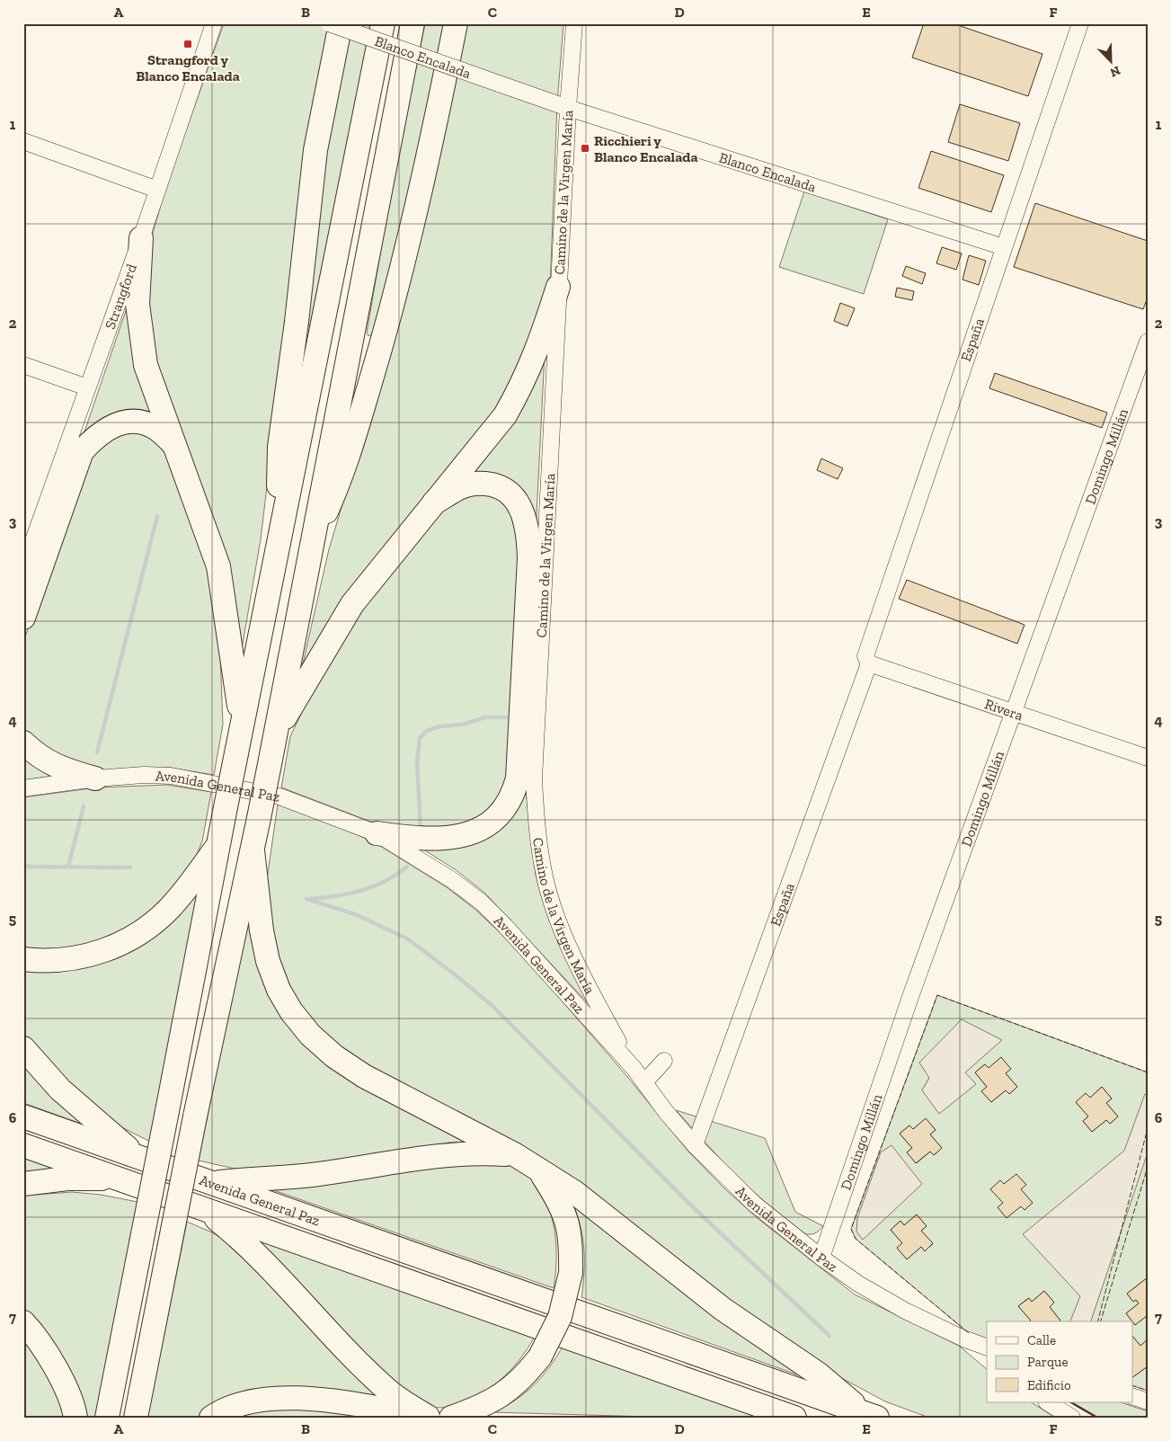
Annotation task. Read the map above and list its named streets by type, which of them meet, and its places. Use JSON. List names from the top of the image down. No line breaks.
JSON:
{"streets":{"highway":["Avenida General Paz"],"street":["Blanco Encalada","Camino de la Virgen María","Strangford","España","Domingo Millán","Rivera"]},"crossings":[["Blanco Encalada","Camino de la Virgen María"],["Blanco Encalada","España"],["Camino de la Virgen María","Avenida General Paz"],["España","Rivera"],["España","Avenida General Paz"],["Domingo Millán","Rivera"],["Domingo Millán","Avenida General Paz"]],"places":{"transit":["Strangford y Blanco Encalada","Ricchieri y Blanco Encalada"]},"legend":["Calle","Parque","Edificio"],"north":"bottom right","grid":{"columns":["A","B","C","D","E","F"],"rows":["1","2","3","4","5","6","7"]}}
